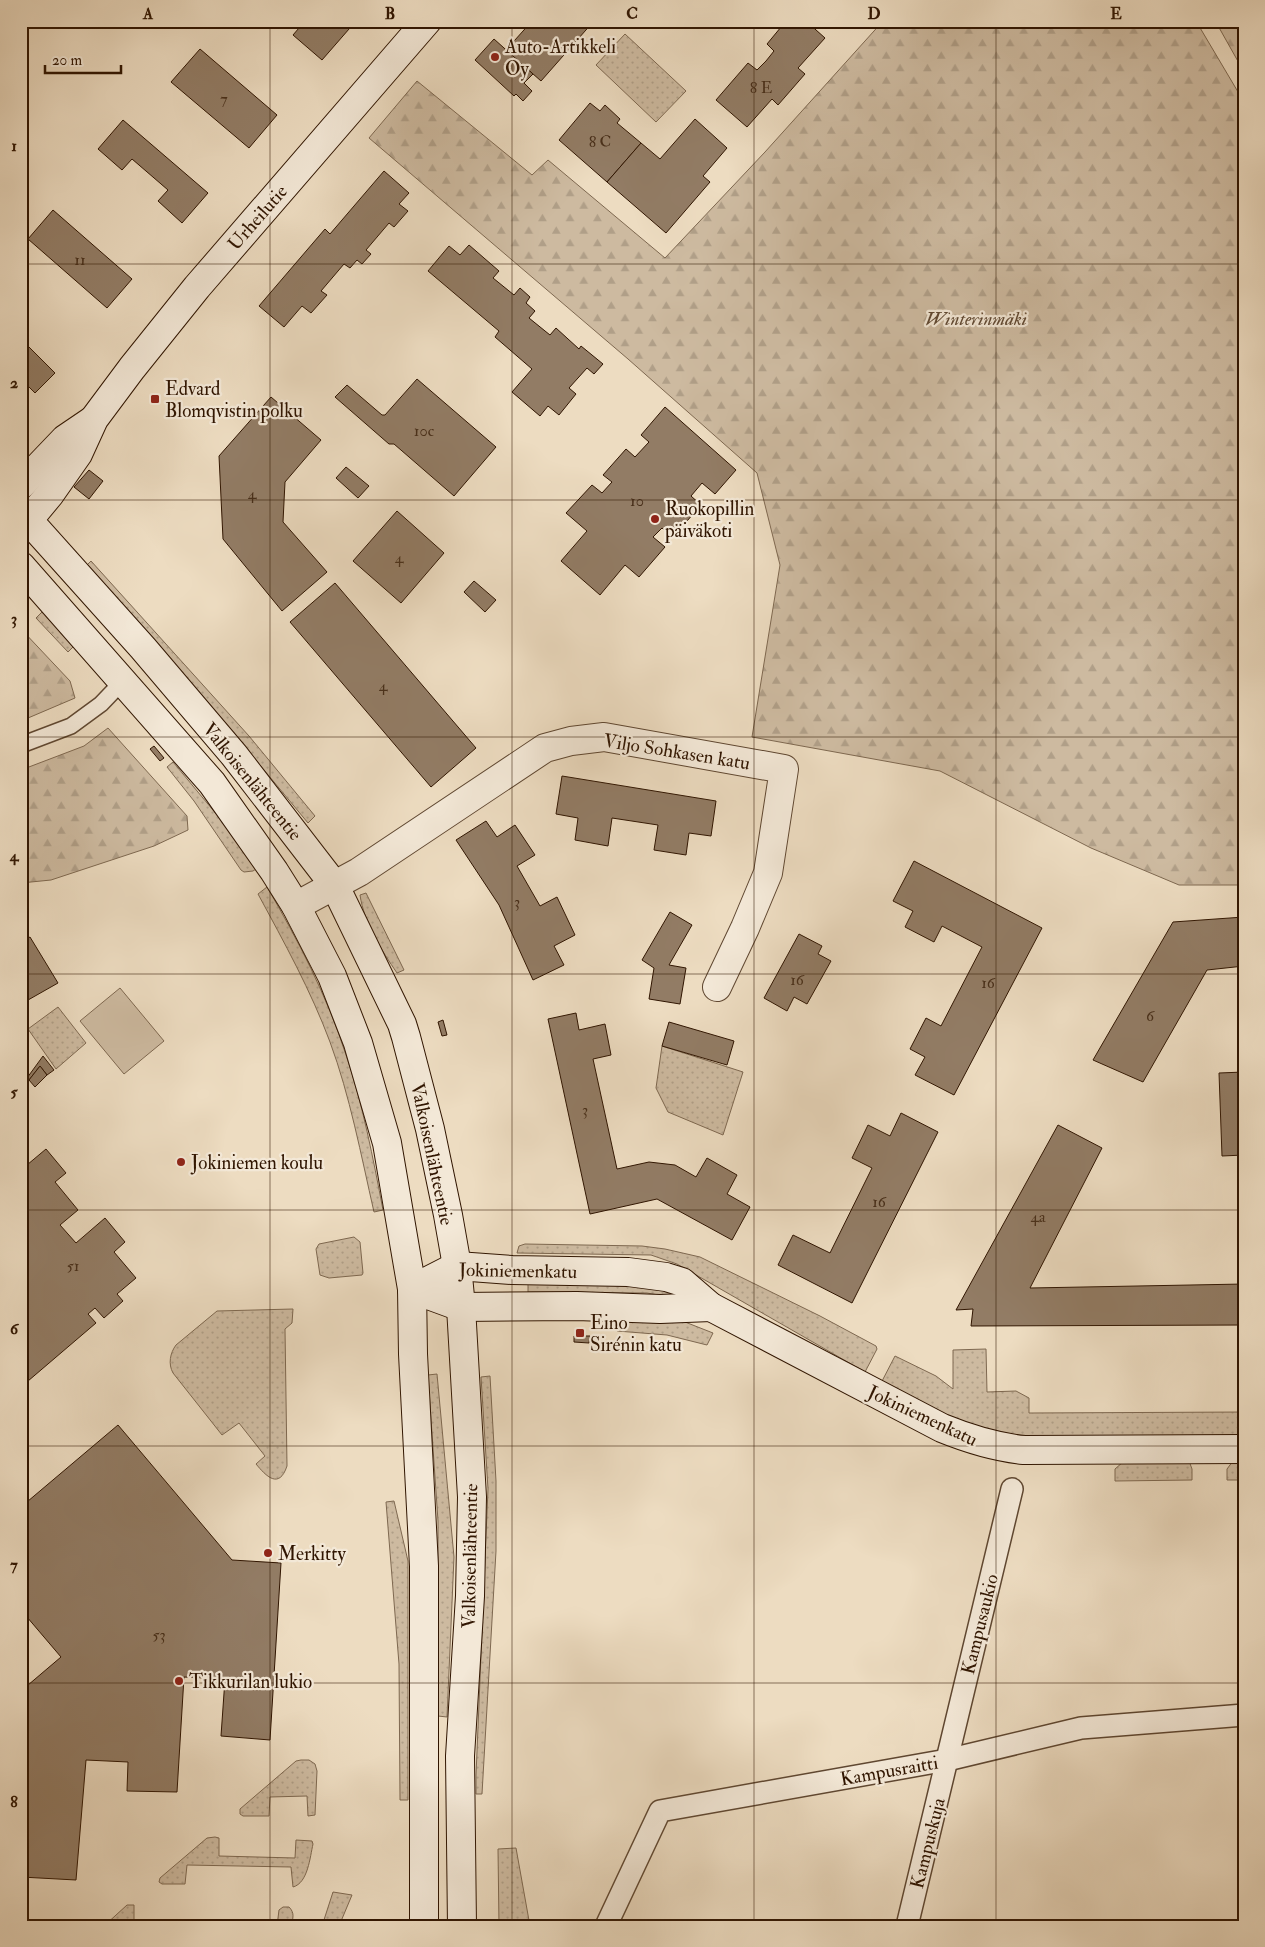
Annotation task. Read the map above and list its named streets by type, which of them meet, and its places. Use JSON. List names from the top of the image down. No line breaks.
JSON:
{"streets":{"main road":["Urheilutie","Viljo Sohkasen katu","Valkoisenlähteentie","Jokiniemenkatu"],"street":["Kampusaukio","Kampusraitti","Kampuskuja"]},"crossings":[["Urheilutie","Valkoisenlähteentie"],["Viljo Sohkasen katu","Valkoisenlähteentie"],["Valkoisenlähteentie","Jokiniemenkatu"],["Kampusaukio","Kampusraitti"],["Kampusaukio","Kampuskuja"],["Kampusraitti","Kampuskuja"]],"parks":["Winterinmäki"],"places":{"other":["Auto-Artikkeli Oy","Ruokopillin päiväkoti","Jokiniemen koulu","Merkitty","Tikkurilan lukio"],"transit":["Edvard Blomqvistin polku","Eino Sirénin katu"]},"house_numbers":["8 E","7","8 C","11","10c","4","10","4","4","3","16","16","6","3","16","4a","51","53"],"scale_bar":"20 m","grid":{"columns":["A","B","C","D","E"],"rows":["1","2","3","4","5","6","7","8"]}}
